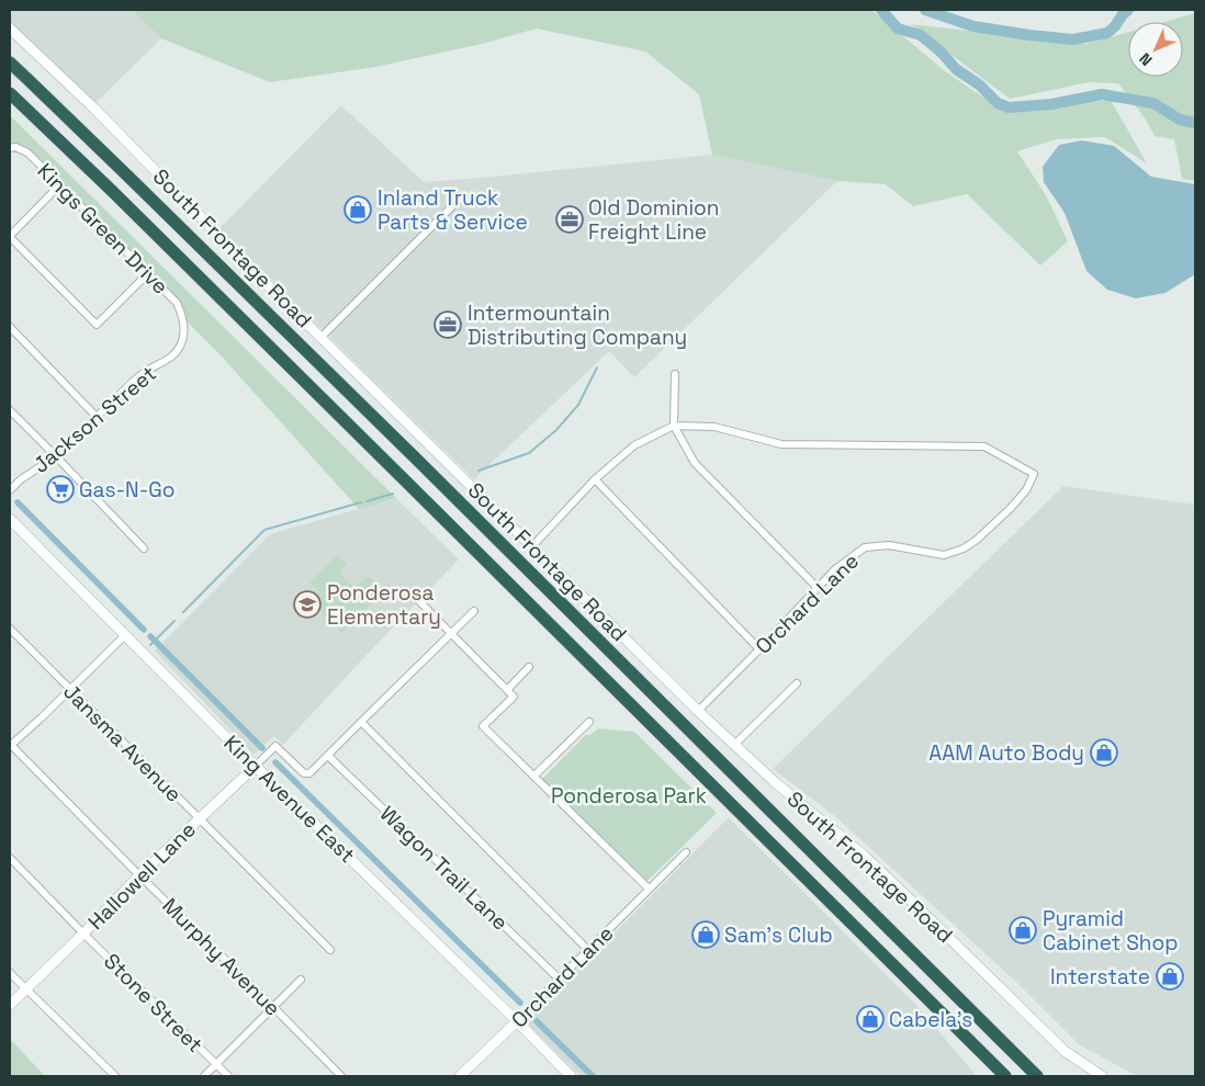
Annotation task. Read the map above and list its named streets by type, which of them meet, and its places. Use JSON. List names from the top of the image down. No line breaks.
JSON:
{"streets":{"main road":["South Frontage Road","Orchard Lane","King Avenue East","Hallowell Lane"],"street":["Kings Green Drive","Jackson Street","Jansma Avenue","Wagon Trail Lane","Murphy Avenue","Stone Street"]},"crossings":[["Kings Green Drive","Jackson Street"],["South Frontage Road","Orchard Lane"],["Orchard Lane","King Avenue East"],["Orchard Lane","Wagon Trail Lane"],["Jansma Avenue","Hallowell Lane"],["King Avenue East","Hallowell Lane"],["Wagon Trail Lane","Hallowell Lane"],["Hallowell Lane","Murphy Avenue"],["Hallowell Lane","Stone Street"]],"parks":["Ponderosa Park"],"places":{"shop":["Inland Truck Parts & Service","AAM Auto Body","Pyramid Cabinet Shop","Sam's Club","Interstate","Cabela's"],"office":["Old Dominion Freight Line","Intermountain Distributing Company"],"supermarket":["Gas-N-Go"],"school or university":["Ponderosa Elementary"]},"north":"bottom left"}
